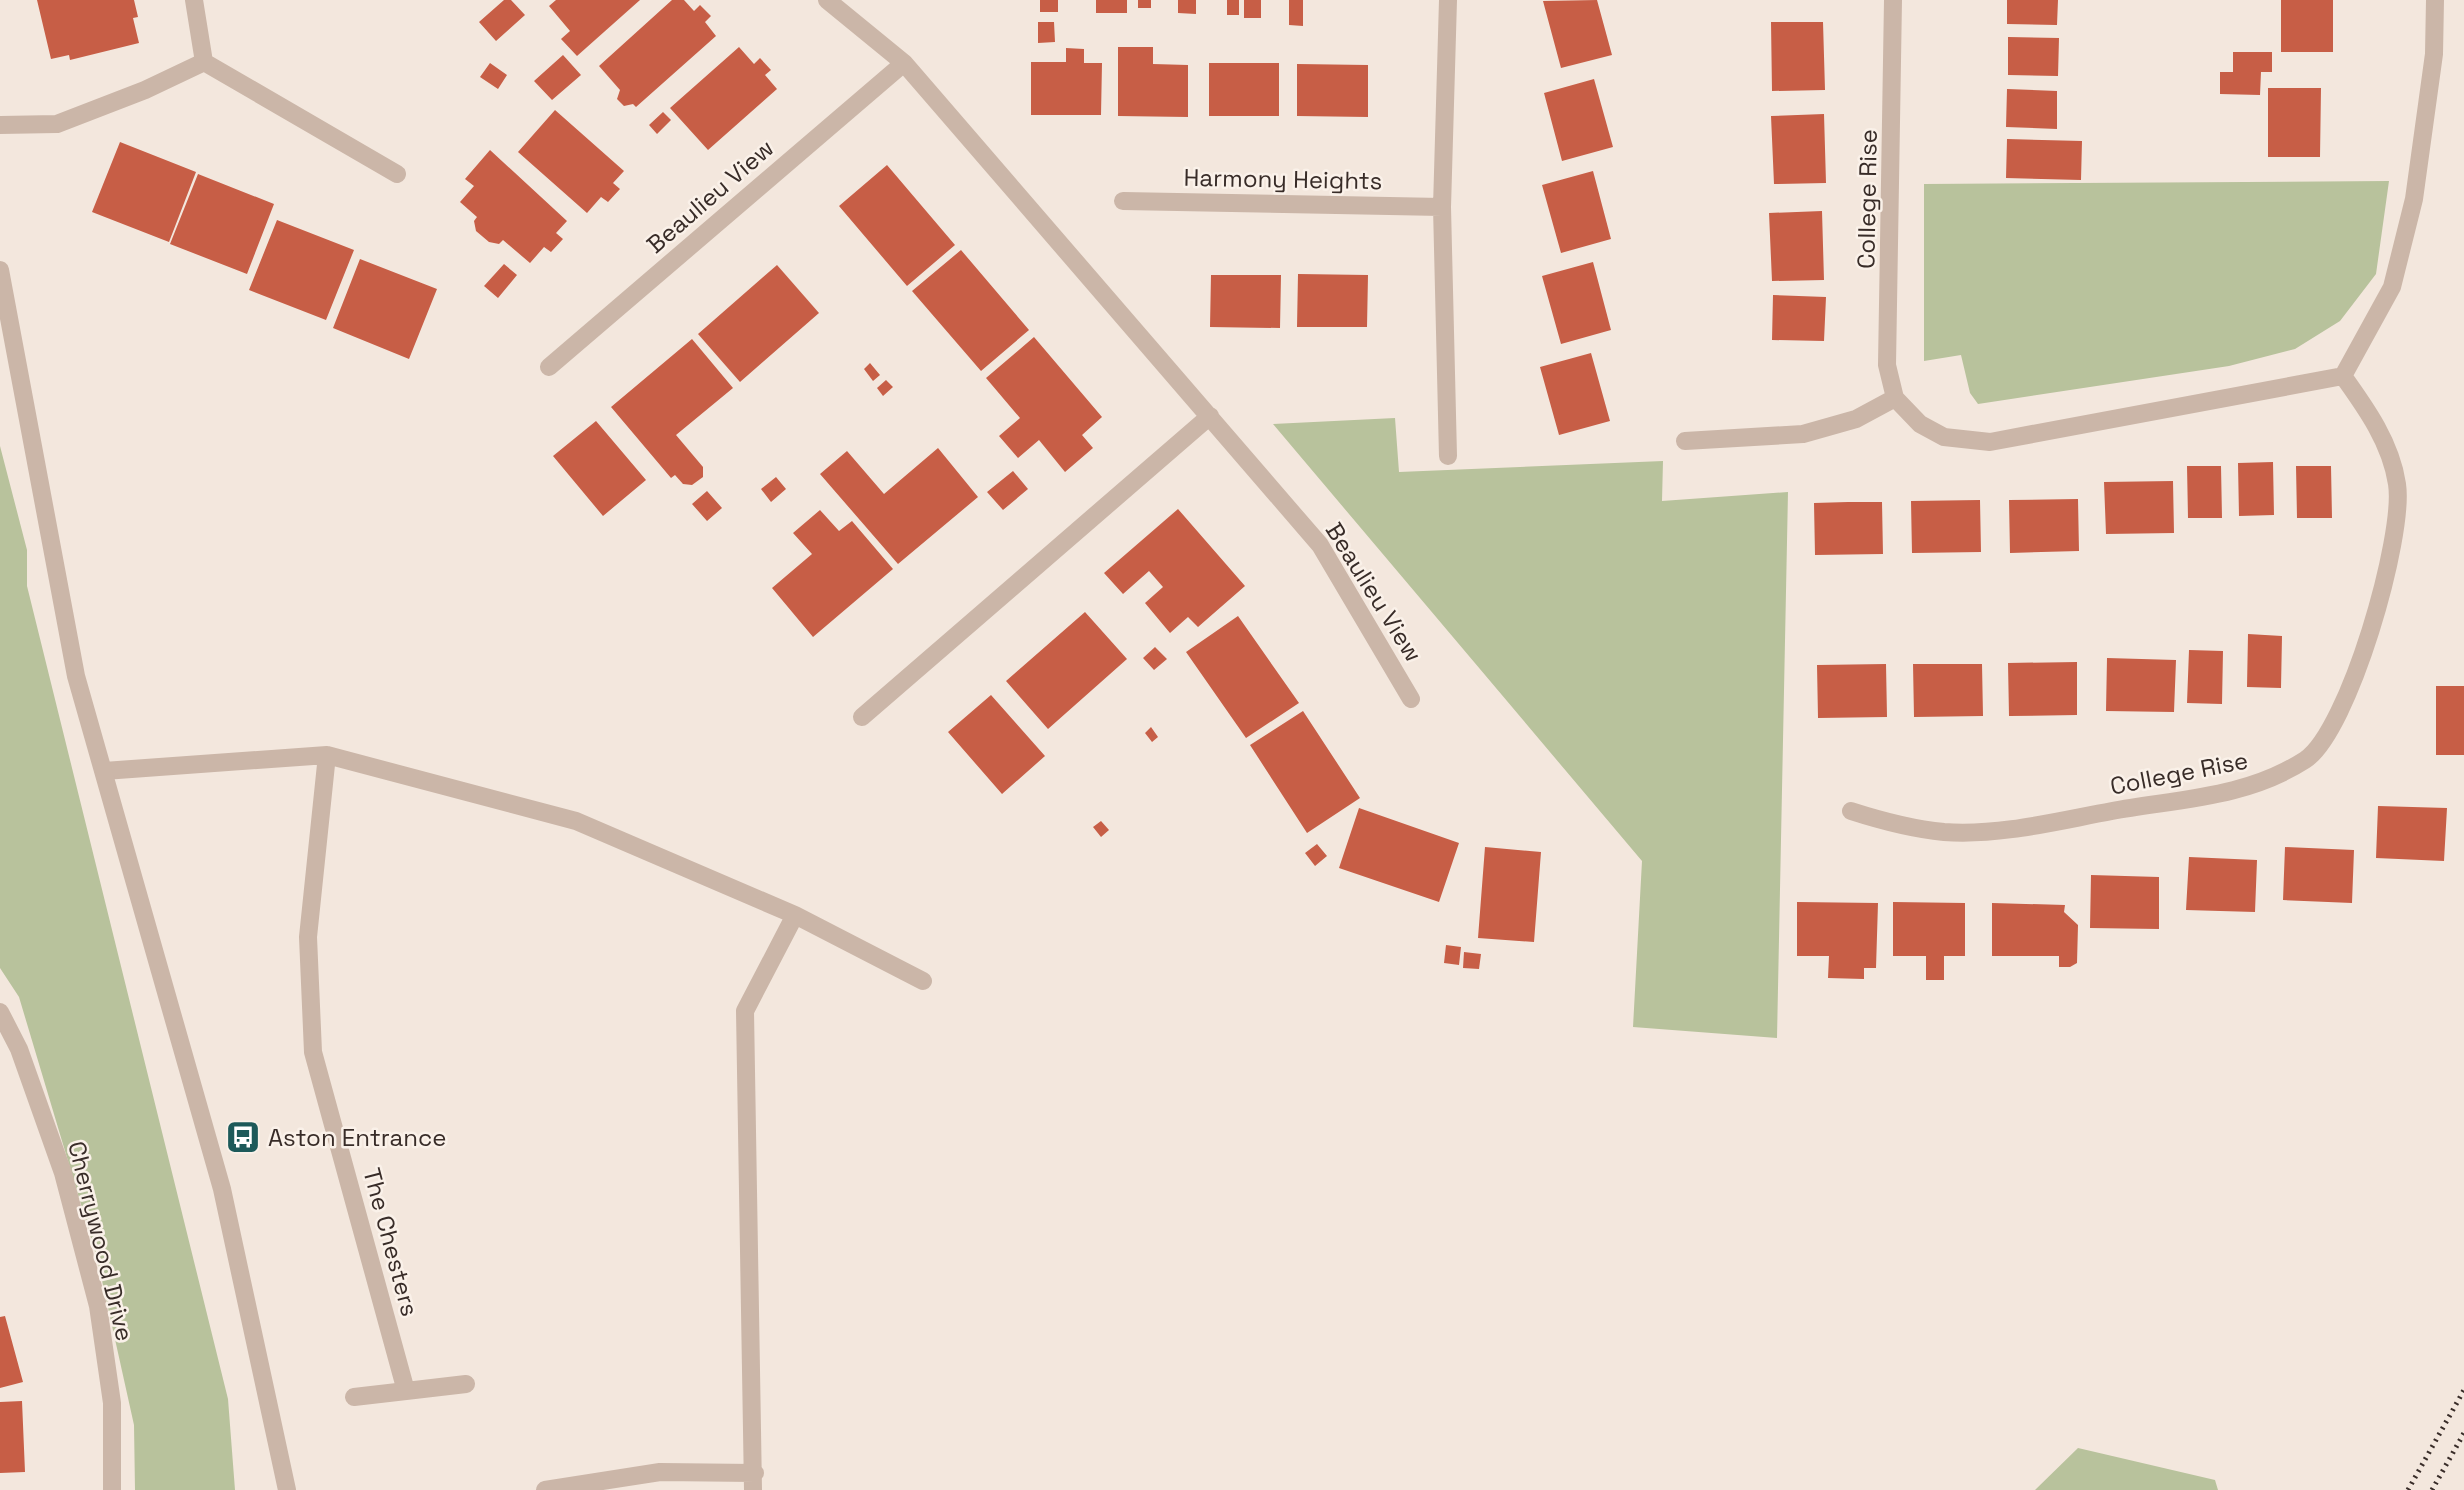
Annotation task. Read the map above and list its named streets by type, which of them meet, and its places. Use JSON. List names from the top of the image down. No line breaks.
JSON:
{"streets":{"street":["Harmony Heights","Beaulieu View","College Rise","Cherrywood Drive","The Chesters"]},"places":{"bus stop":["Aston Entrance"]}}
